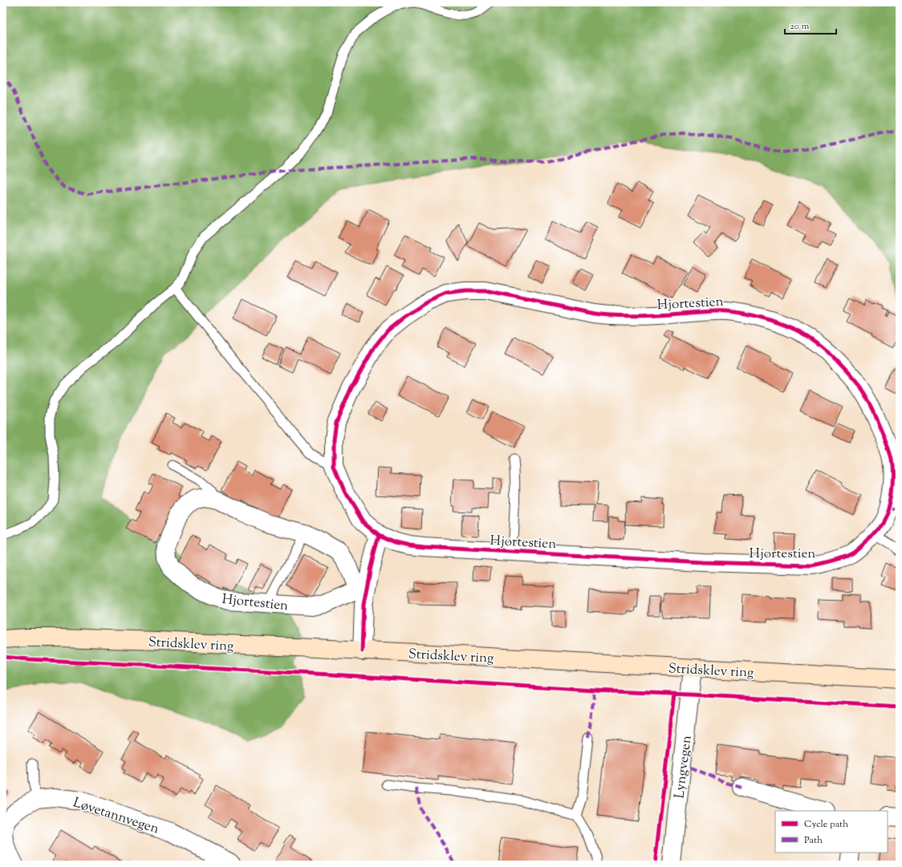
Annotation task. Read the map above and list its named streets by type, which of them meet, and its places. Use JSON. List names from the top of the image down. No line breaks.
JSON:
{"streets":{"street":["Hjortestien","Stridsklev ring","Lyngvegen","Løvetannvegen"]},"crossings":[["Stridsklev ring","Lyngvegen"]],"legend":["Cycle path","Path"],"scale_bar":"20 m"}
